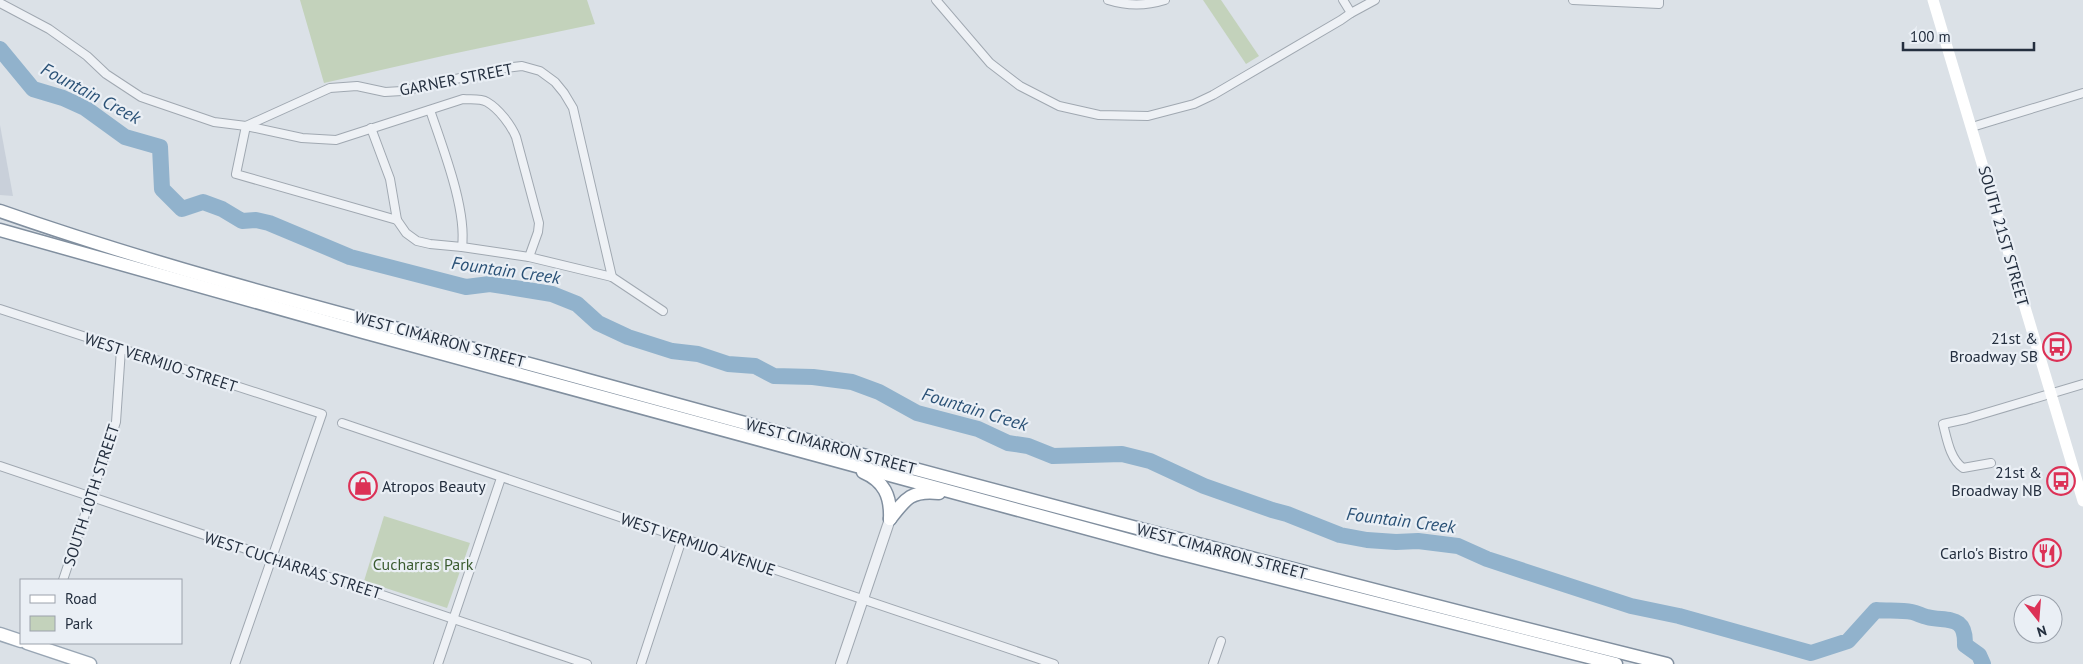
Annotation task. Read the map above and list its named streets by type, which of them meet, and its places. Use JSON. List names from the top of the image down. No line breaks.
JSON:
{"streets":{"main road":["SOUTH 21ST STREET","WEST CIMARRON STREET"],"street":["GARNER STREET","WEST VERMIJO STREET","SOUTH 10TH STREET","WEST VERMIJO AVENUE","WEST CUCHARRAS STREET"]},"crossings":[["WEST VERMIJO STREET","SOUTH 10TH STREET"],["WEST VERMIJO STREET","WEST CUCHARRAS STREET"],["SOUTH 10TH STREET","WEST CUCHARRAS STREET"]],"water":["Fountain Creek"],"parks":["Cucharras Park"],"places":{"bus stop":["21st & Broadway SB","21st & Broadway NB"],"shop":["Atropos Beauty"],"restaurant":["Carlo's Bistro"]},"legend":["Road","Park"],"scale_bar":"100 m","north":"bottom"}
